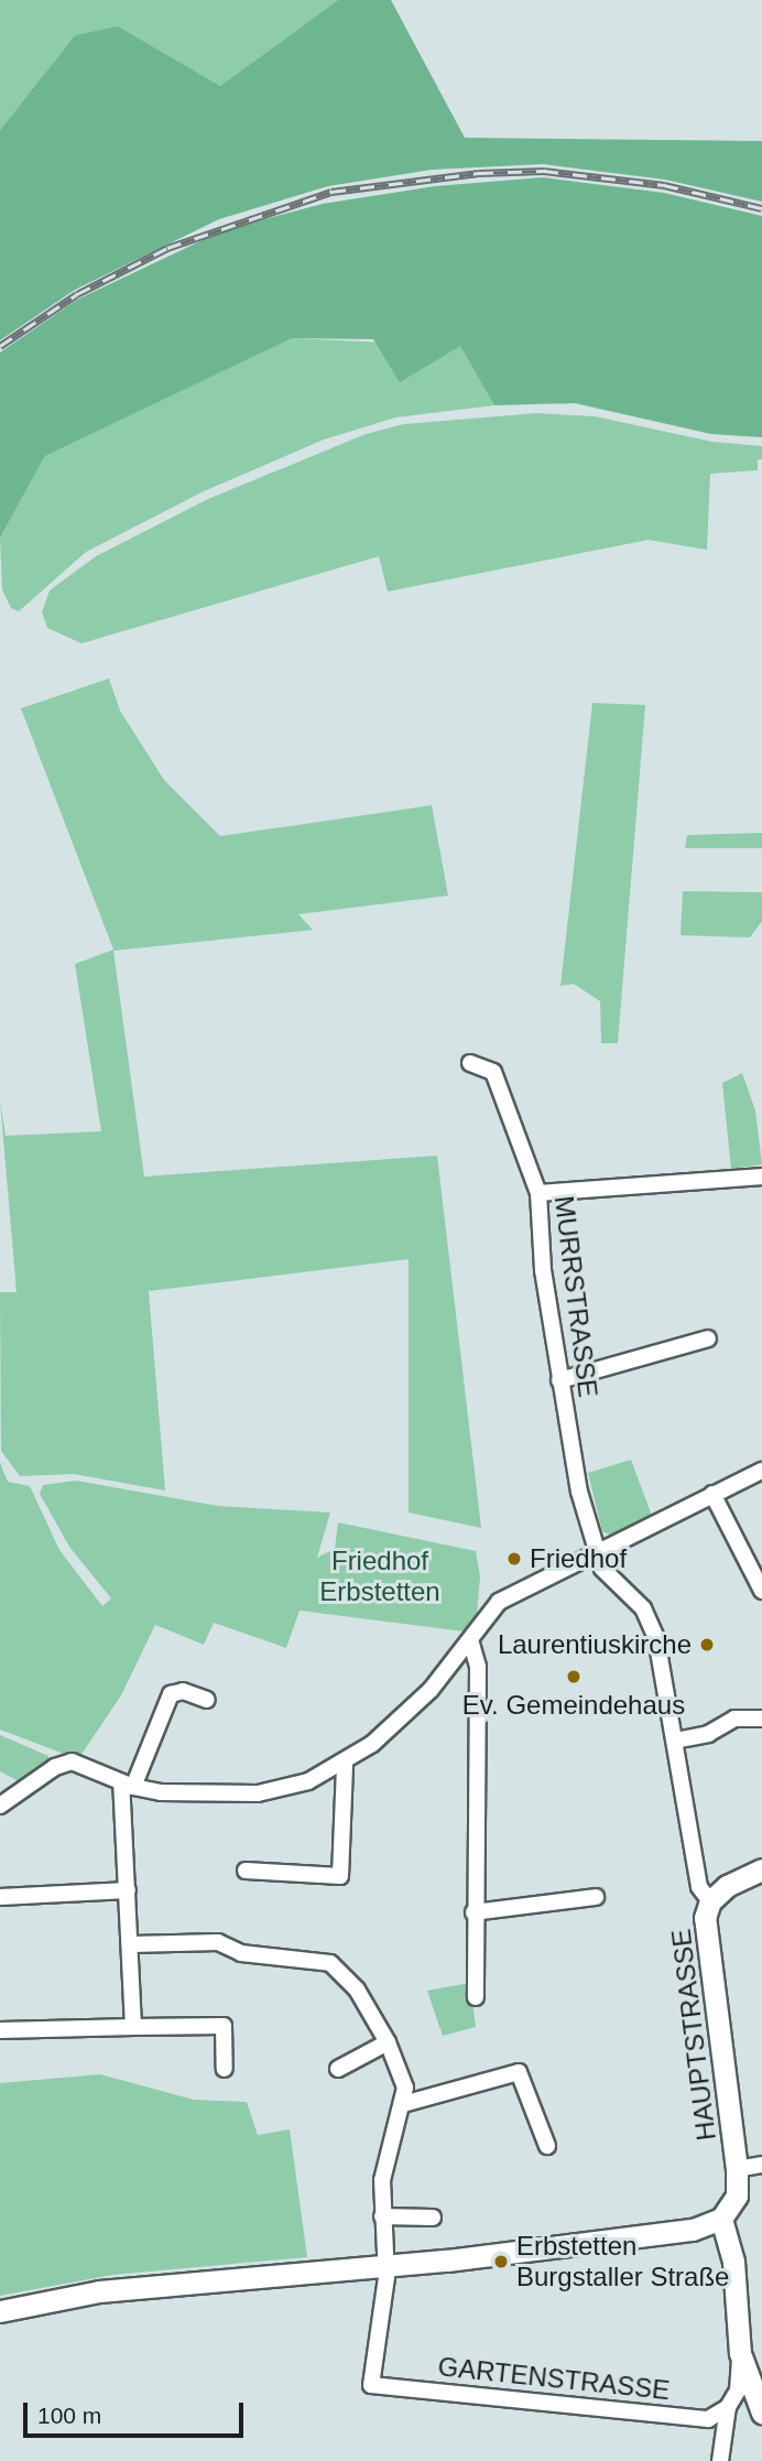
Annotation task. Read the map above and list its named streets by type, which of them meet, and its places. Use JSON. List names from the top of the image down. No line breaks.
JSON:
{"streets":{"street":["MURRSTRASSE","HAUPTSTRASSE","GARTENSTRASSE"]},"parks":["Friedhof Erbstetten"],"places":["Friedhof","Laurentiuskirche","Ev. Gemeindehaus","Erbstetten Burgstaller Straße"],"scale_bar":"100 m"}
